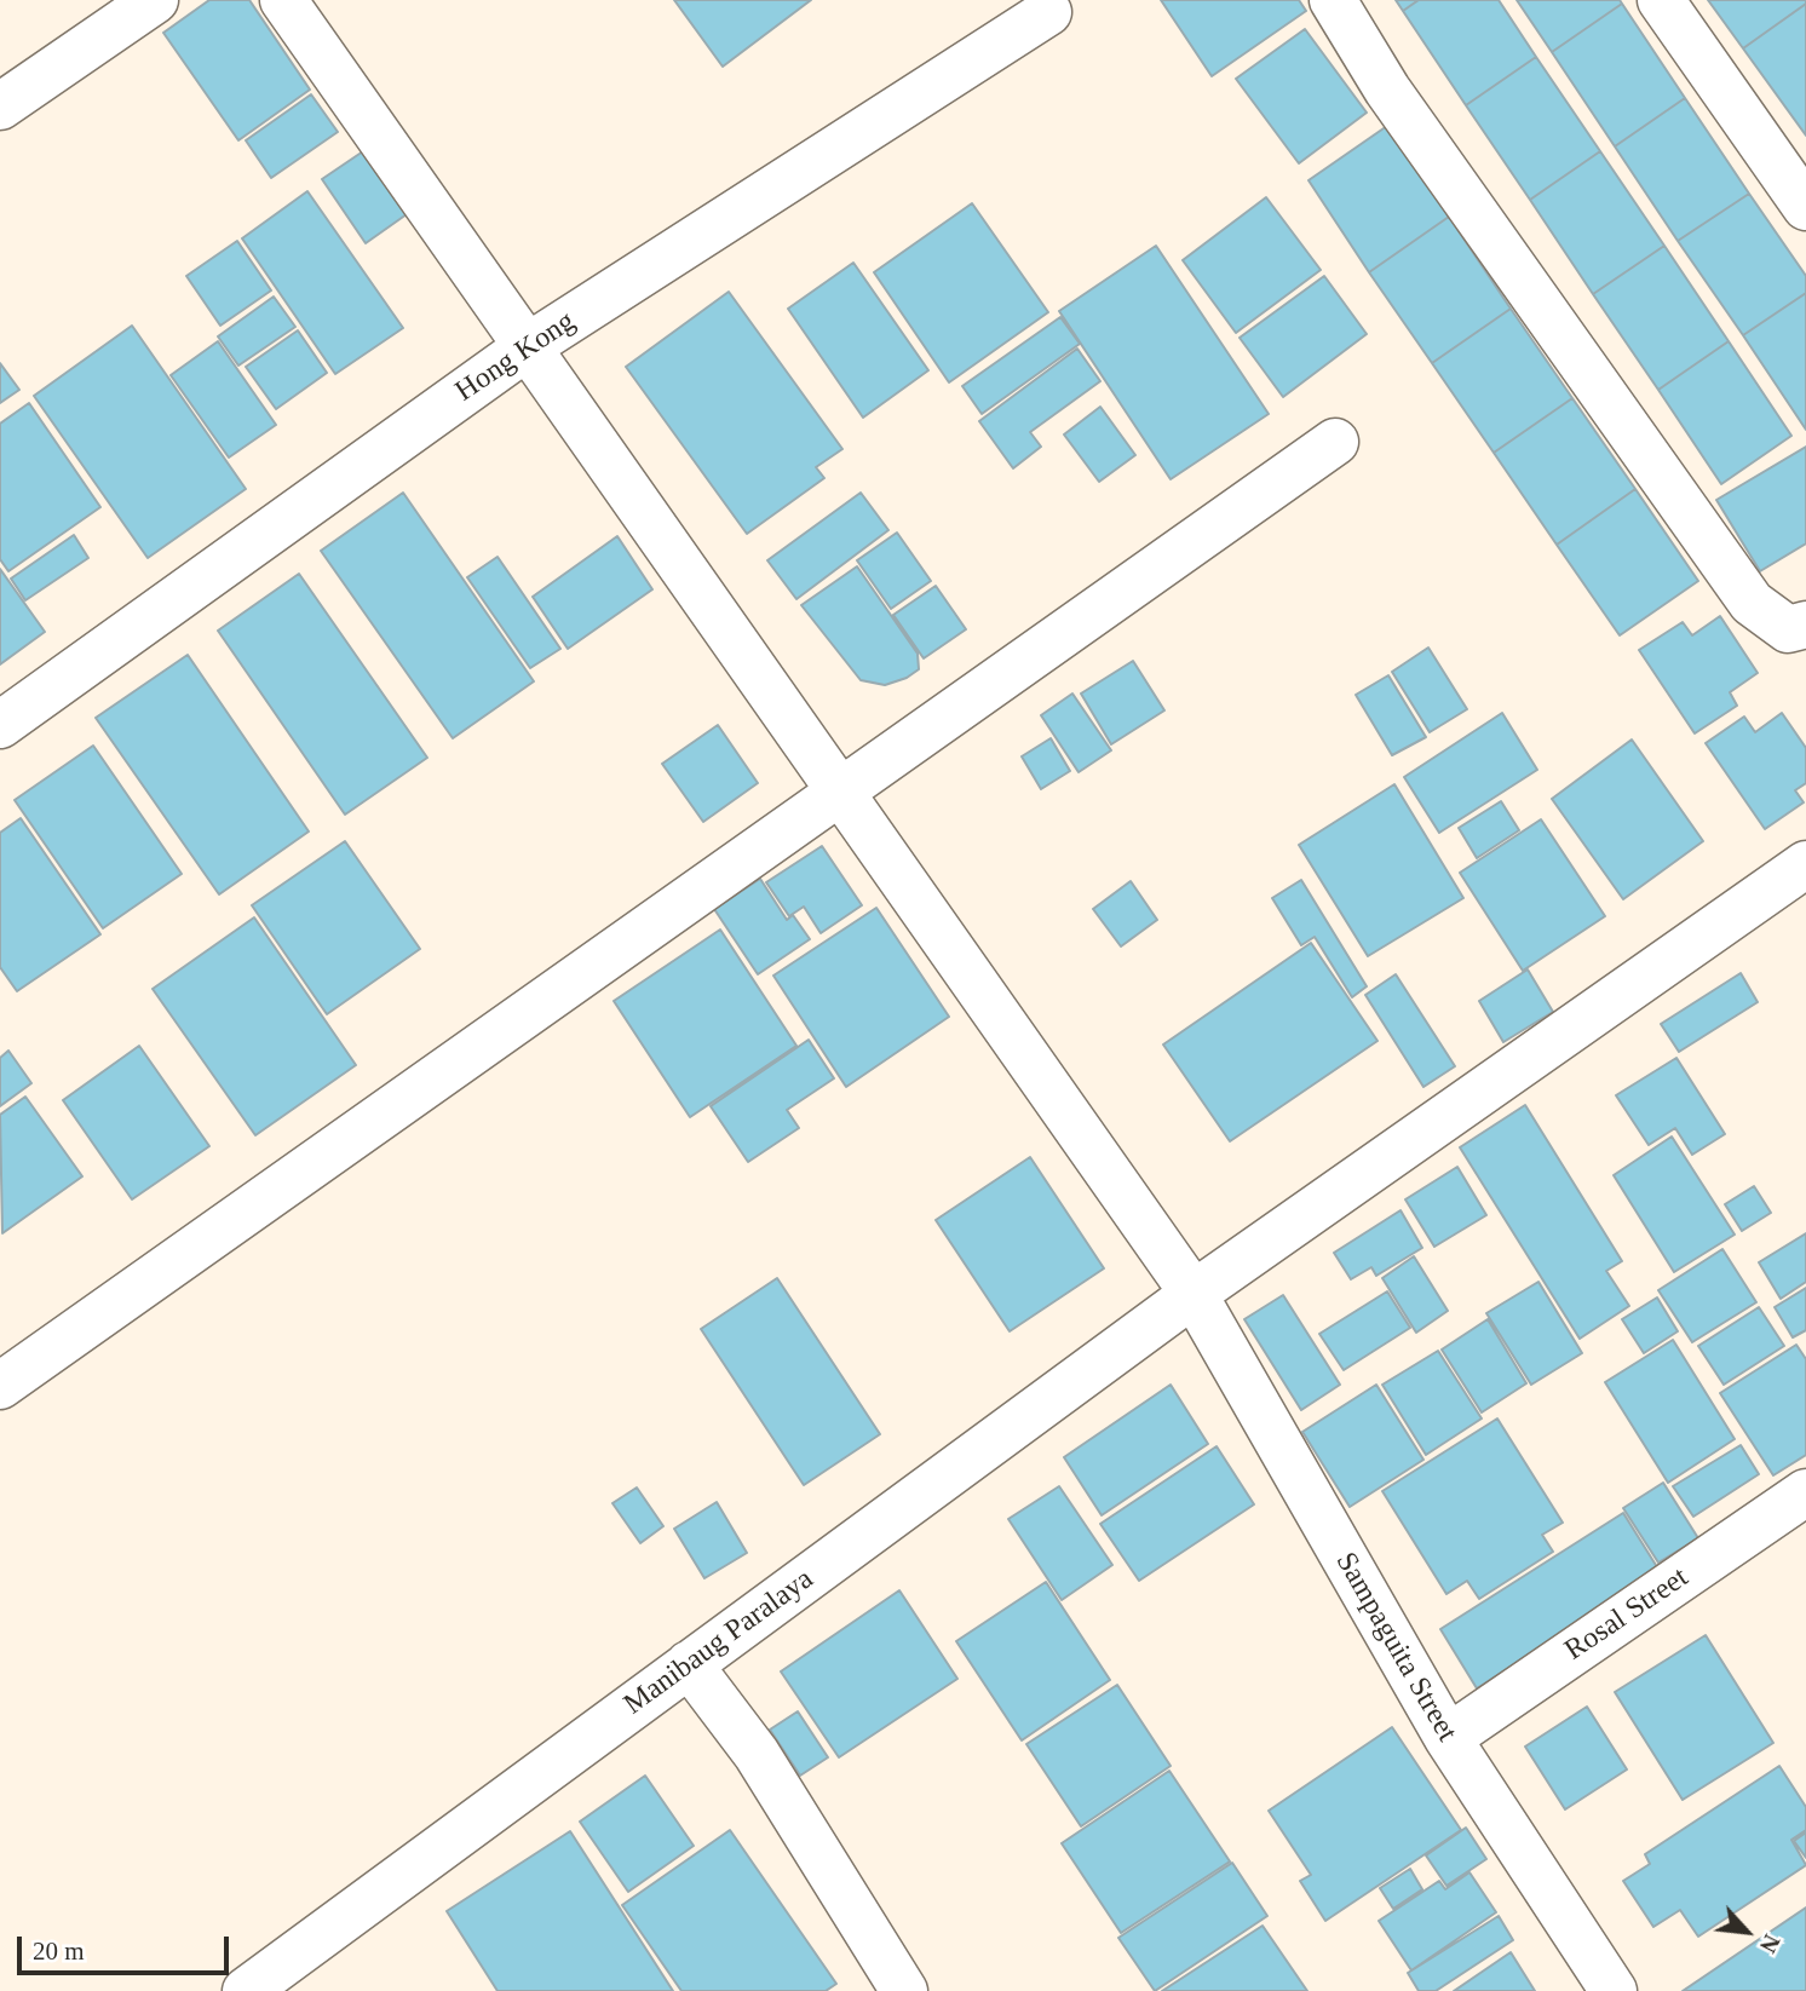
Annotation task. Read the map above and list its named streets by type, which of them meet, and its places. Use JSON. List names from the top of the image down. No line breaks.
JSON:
{"streets":{"street":["Hong Kong","Rosal Street","Manibaug Paralaya","Sampaguita Street"]},"crossings":[["Hong Kong","Sampaguita Street"],["Rosal Street","Sampaguita Street"],["Manibaug Paralaya","Sampaguita Street"]],"scale_bar":"20 m","north":"bottom right"}
